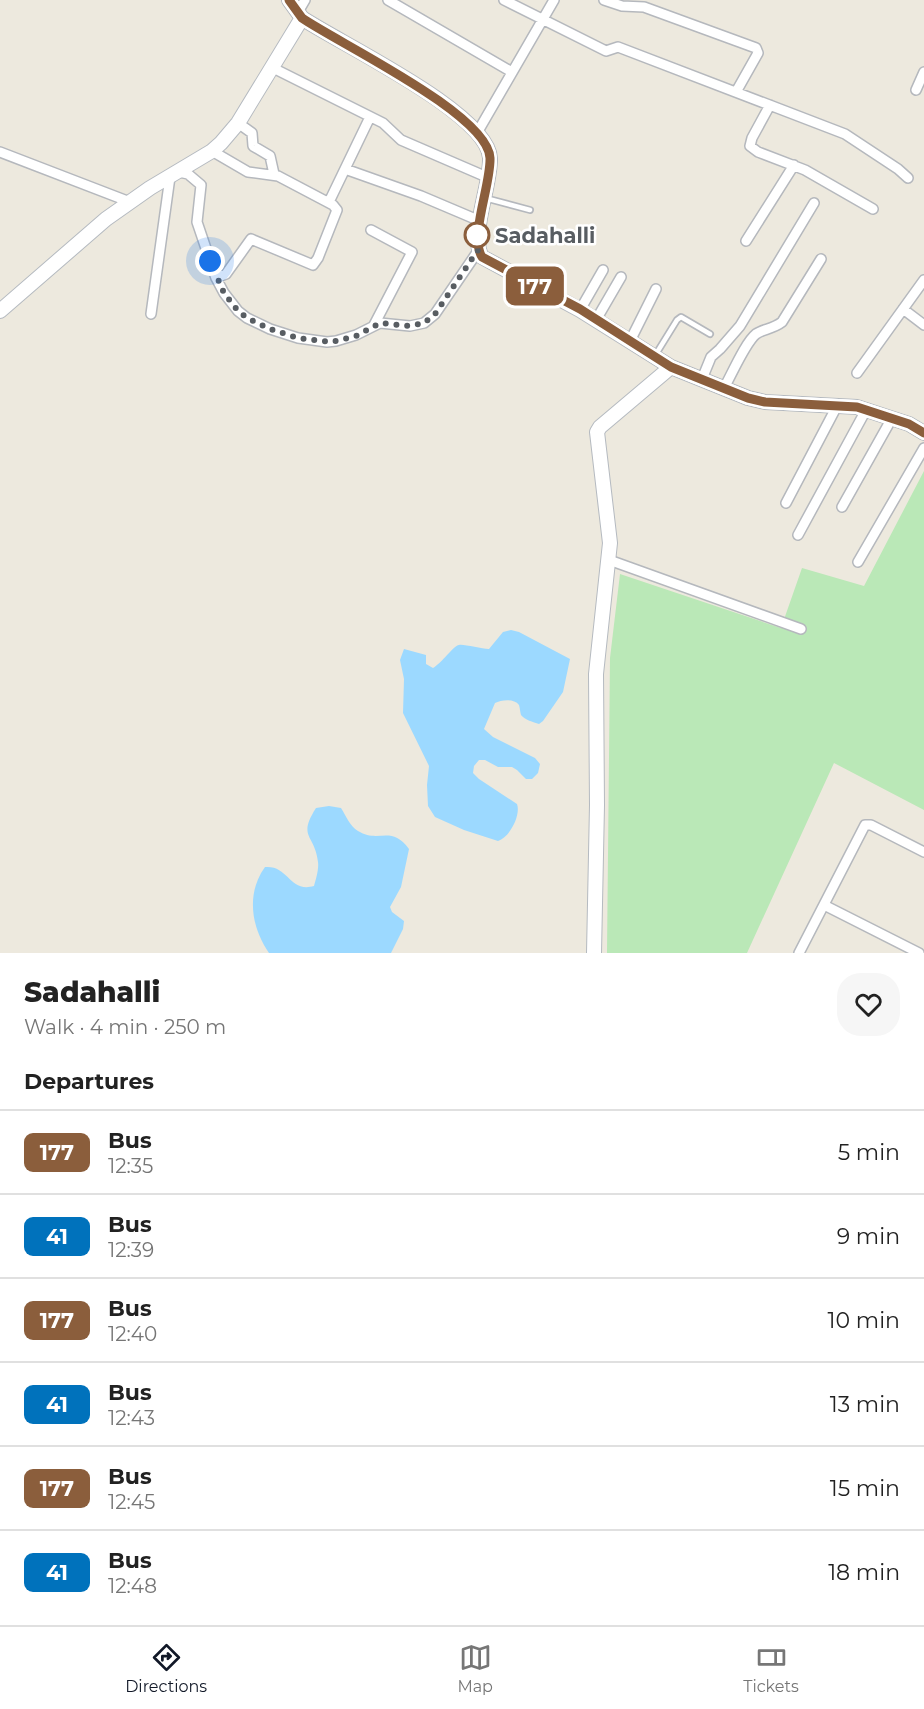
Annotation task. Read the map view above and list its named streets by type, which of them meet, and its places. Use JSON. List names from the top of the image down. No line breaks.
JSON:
{"places":["Sadahalli"],"lines":["bus line 177"],"page":{"on_map":"177","heading":[["Sadahalli","Walk · 4 min · 250 m"],"Departures"],"list":[{"mark":"177","name":"Bus","note":"12:35","value":"5 min"},{"mark":"41","name":"Bus","note":"12:39","value":"9 min"},{"mark":"177","name":"Bus","note":"12:40","value":"10 min"},{"mark":"41","name":"Bus","note":"12:43","value":"13 min"},{"mark":"177","name":"Bus","note":"12:45","value":"15 min"},{"mark":"41","name":"Bus","note":"12:48","value":"18 min"}],"tabs":["Directions","Map","Tickets"]}}
